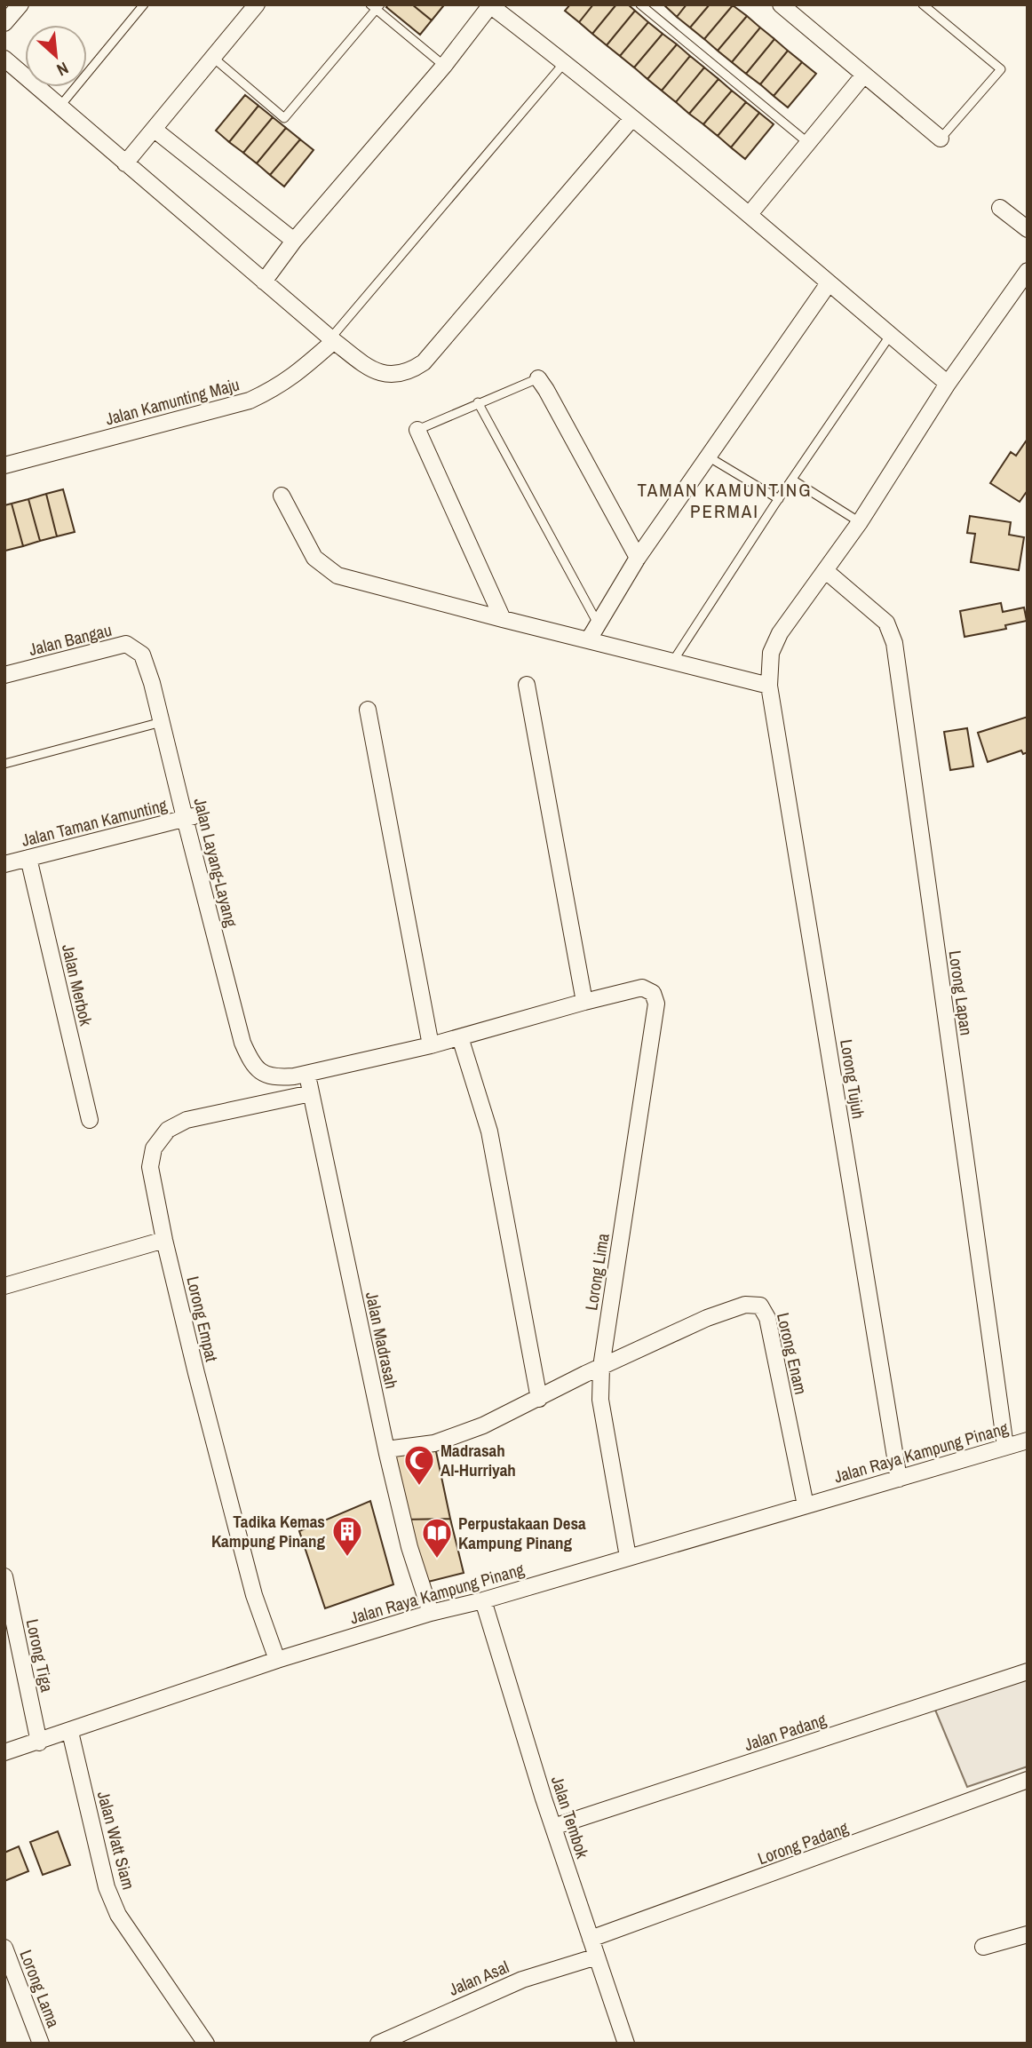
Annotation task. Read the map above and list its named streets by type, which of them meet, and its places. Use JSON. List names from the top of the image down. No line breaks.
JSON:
{"streets":{"street":["Jalan Kamunting Maju","Jalan Bangau","Jalan Taman Kamunting","Jalan Layang-Layang","Jalan Merbok","Lorong Lapan","Lorong Tujuh","Lorong Lima","Lorong Empat","Jalan Madrasah","Lorong Enam","Jalan Raya Kampung Pinang","Lorong Tiga","Jalan Padang","Jalan Tembok","Jalan Watt Siam","Lorong Padang","Jalan Asal","Lorong Lama"]},"crossings":[["Jalan Bangau","Jalan Layang-Layang"],["Jalan Taman Kamunting","Jalan Layang-Layang"],["Jalan Taman Kamunting","Jalan Merbok"],["Jalan Layang-Layang","Jalan Madrasah"],["Lorong Lapan","Lorong Tujuh"],["Lorong Lapan","Jalan Raya Kampung Pinang"],["Lorong Tujuh","Jalan Raya Kampung Pinang"],["Lorong Lima","Lorong Enam"],["Lorong Lima","Jalan Raya Kampung Pinang"],["Lorong Empat","Jalan Madrasah"],["Lorong Empat","Jalan Raya Kampung Pinang"],["Jalan Madrasah","Jalan Raya Kampung Pinang"],["Lorong Enam","Jalan Raya Kampung Pinang"],["Jalan Raya Kampung Pinang","Lorong Tiga"],["Jalan Raya Kampung Pinang","Jalan Tembok"],["Jalan Raya Kampung Pinang","Jalan Watt Siam"],["Jalan Padang","Jalan Tembok"],["Jalan Tembok","Lorong Padang"],["Jalan Tembok","Jalan Asal"]],"districts":["TAMAN KAMUNTING PERMAI"],"places":{"mosque":["Madrasah Al-Hurriyah"],"building":["Tadika Kemas Kampung Pinang"],"library":["Perpustakaan Desa Kampung Pinang"]},"north":"bottom right"}
